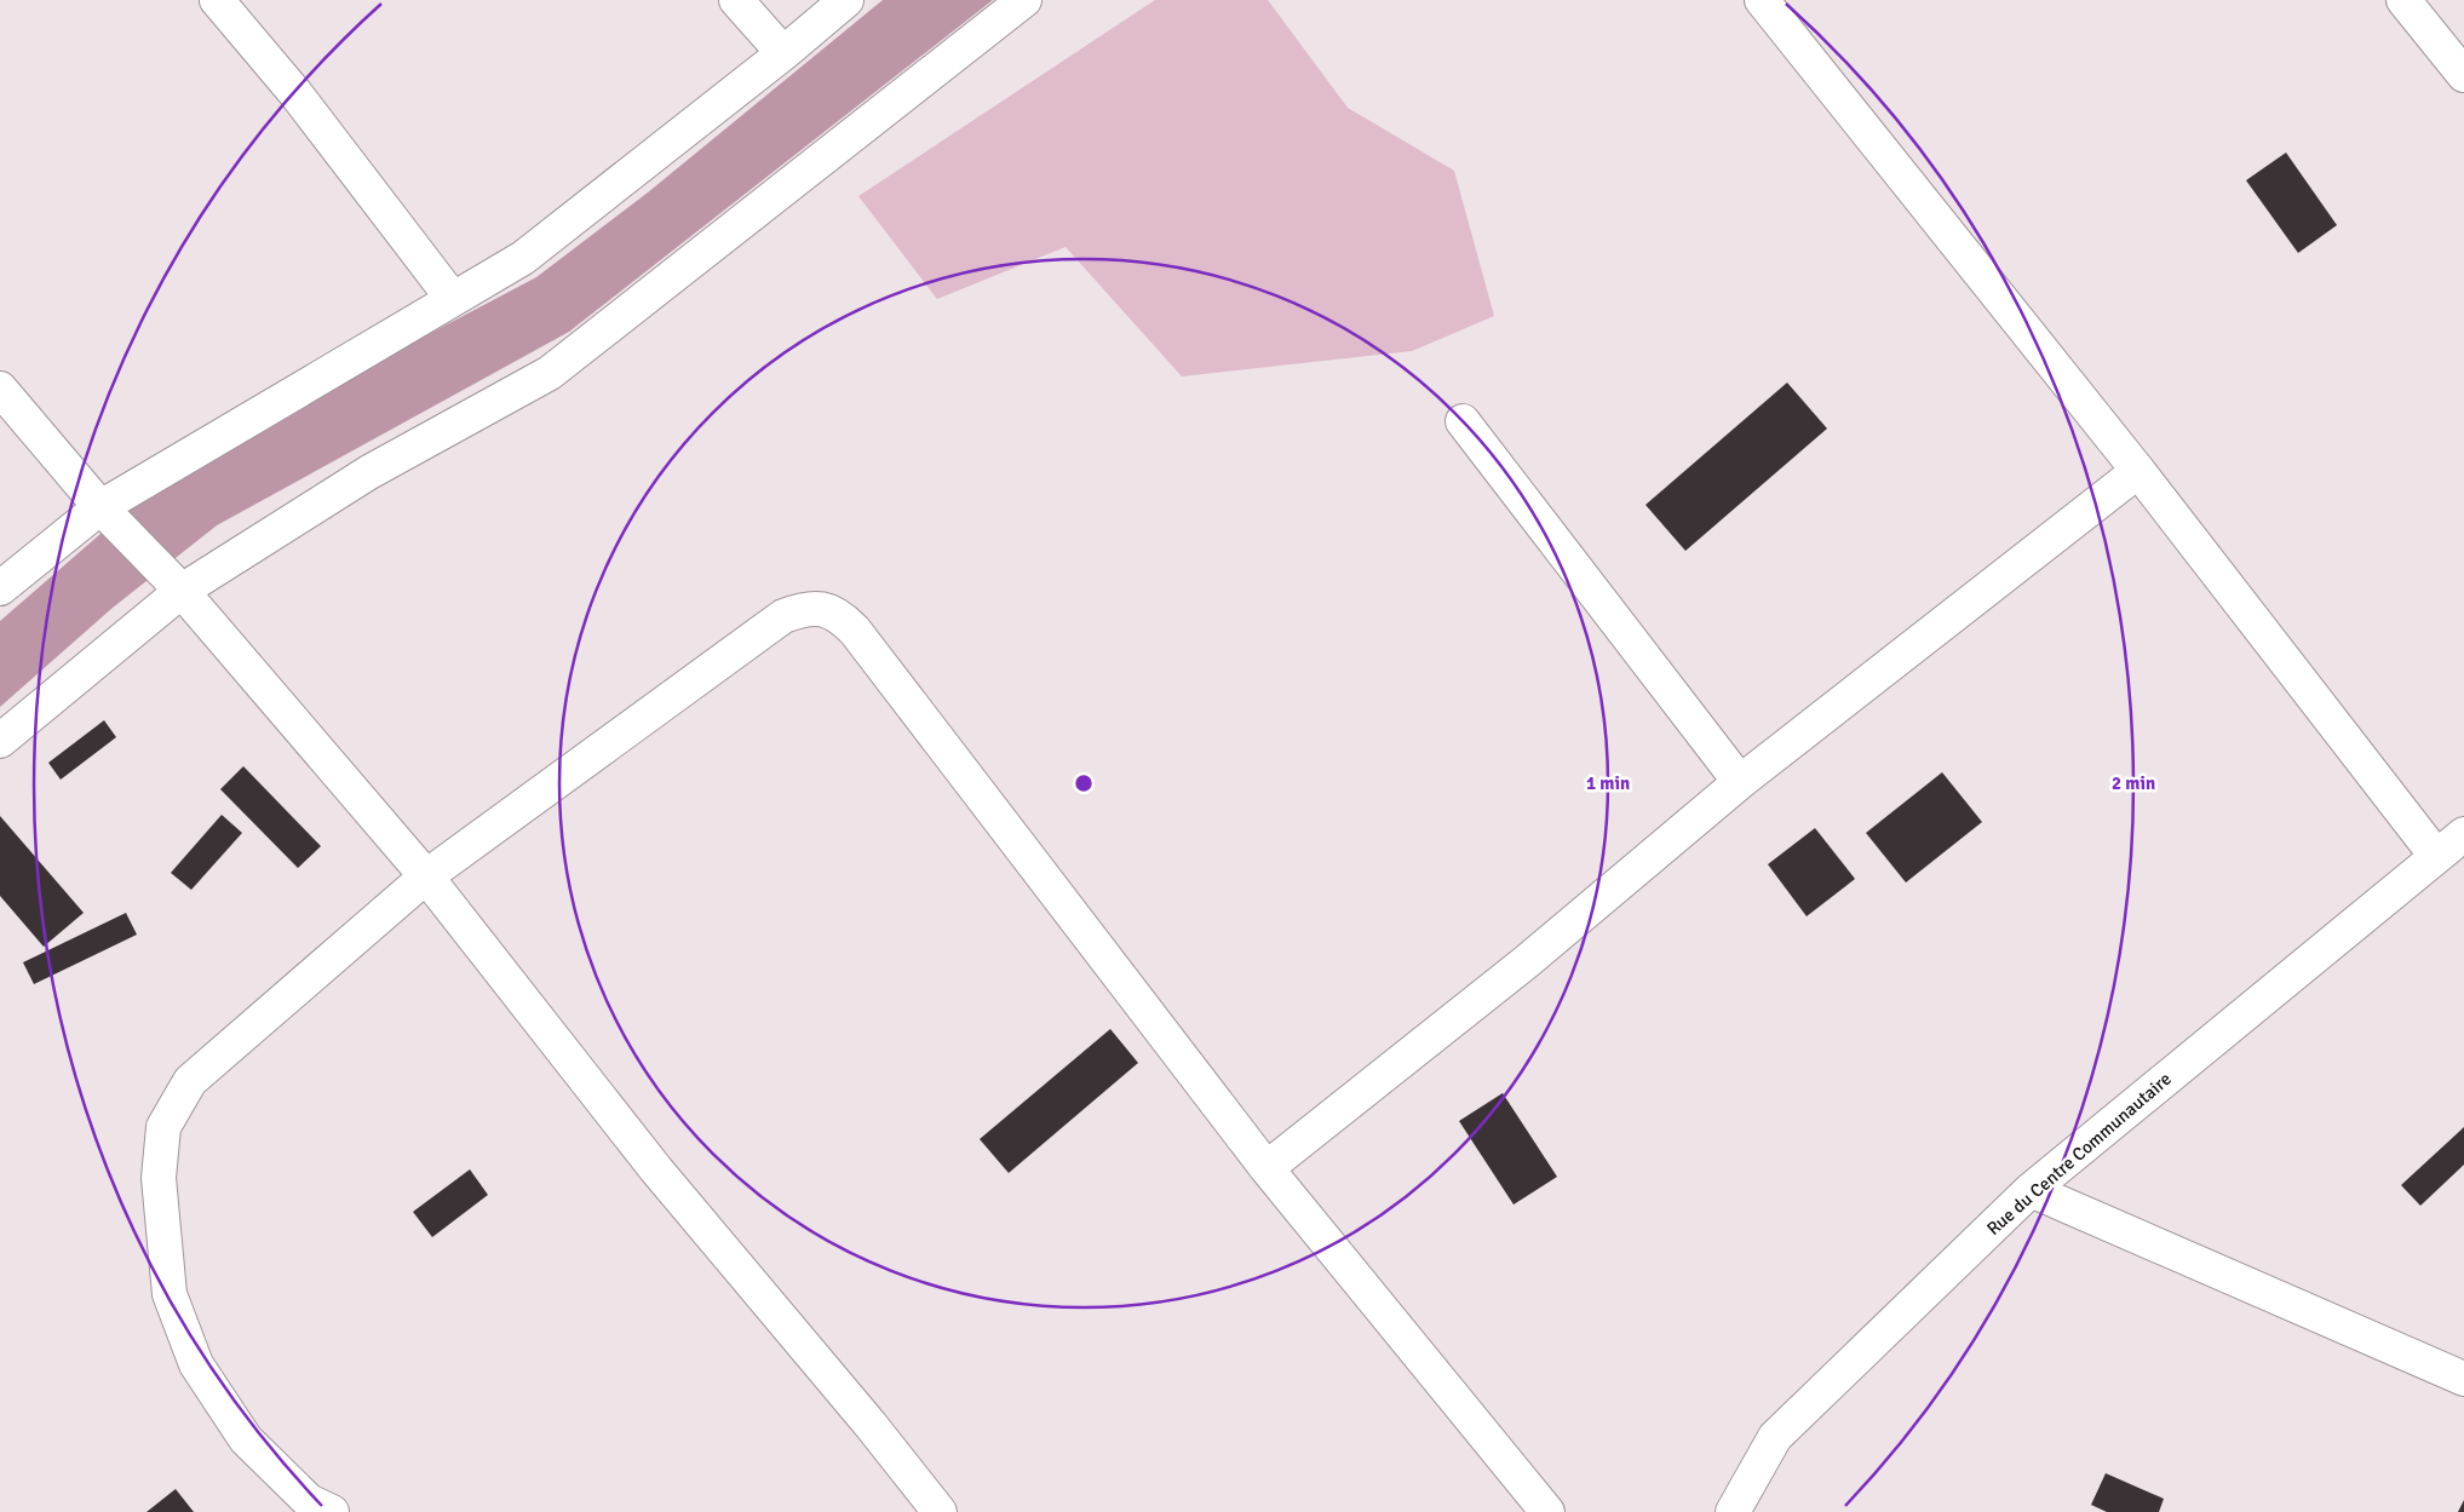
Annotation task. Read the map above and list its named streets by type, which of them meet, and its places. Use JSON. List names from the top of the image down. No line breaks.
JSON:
{"streets":{"street":["Rue du Centre Communautaire"]},"rings":["1 min","2 min"]}
